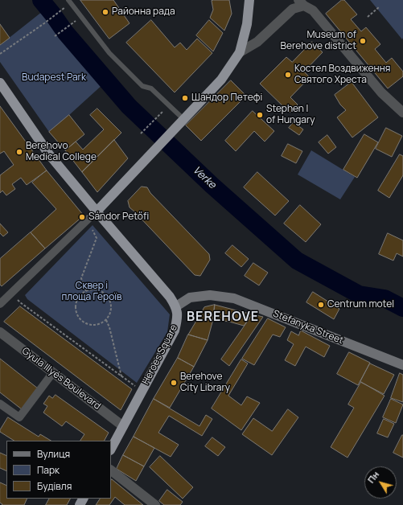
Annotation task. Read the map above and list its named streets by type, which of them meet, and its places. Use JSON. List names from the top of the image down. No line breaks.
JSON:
{"streets":{"highway":["Heroes Square"],"main road":["Stefanyka Street"],"street":["Gyula Illyés Boulevard"]},"crossings":[["Stefanyka Street","Heroes Square"],["Heroes Square","Gyula Illyés Boulevard"]],"districts":["BEREHOVE"],"water":["Verke"],"parks":["Budapest Park","Сквер і площа Героїв"],"places":["Районна рада","Museum of Berehove district","Костел Воздвиження Святого Хреста","Шандор Петефі","Stephen I of Hungary","Berehovo Medical College","Sándor Petőfi","Centrum motel","Berehove City Library"],"legend":["Вулиця","Парк","Будівля"],"north":"top left"}
